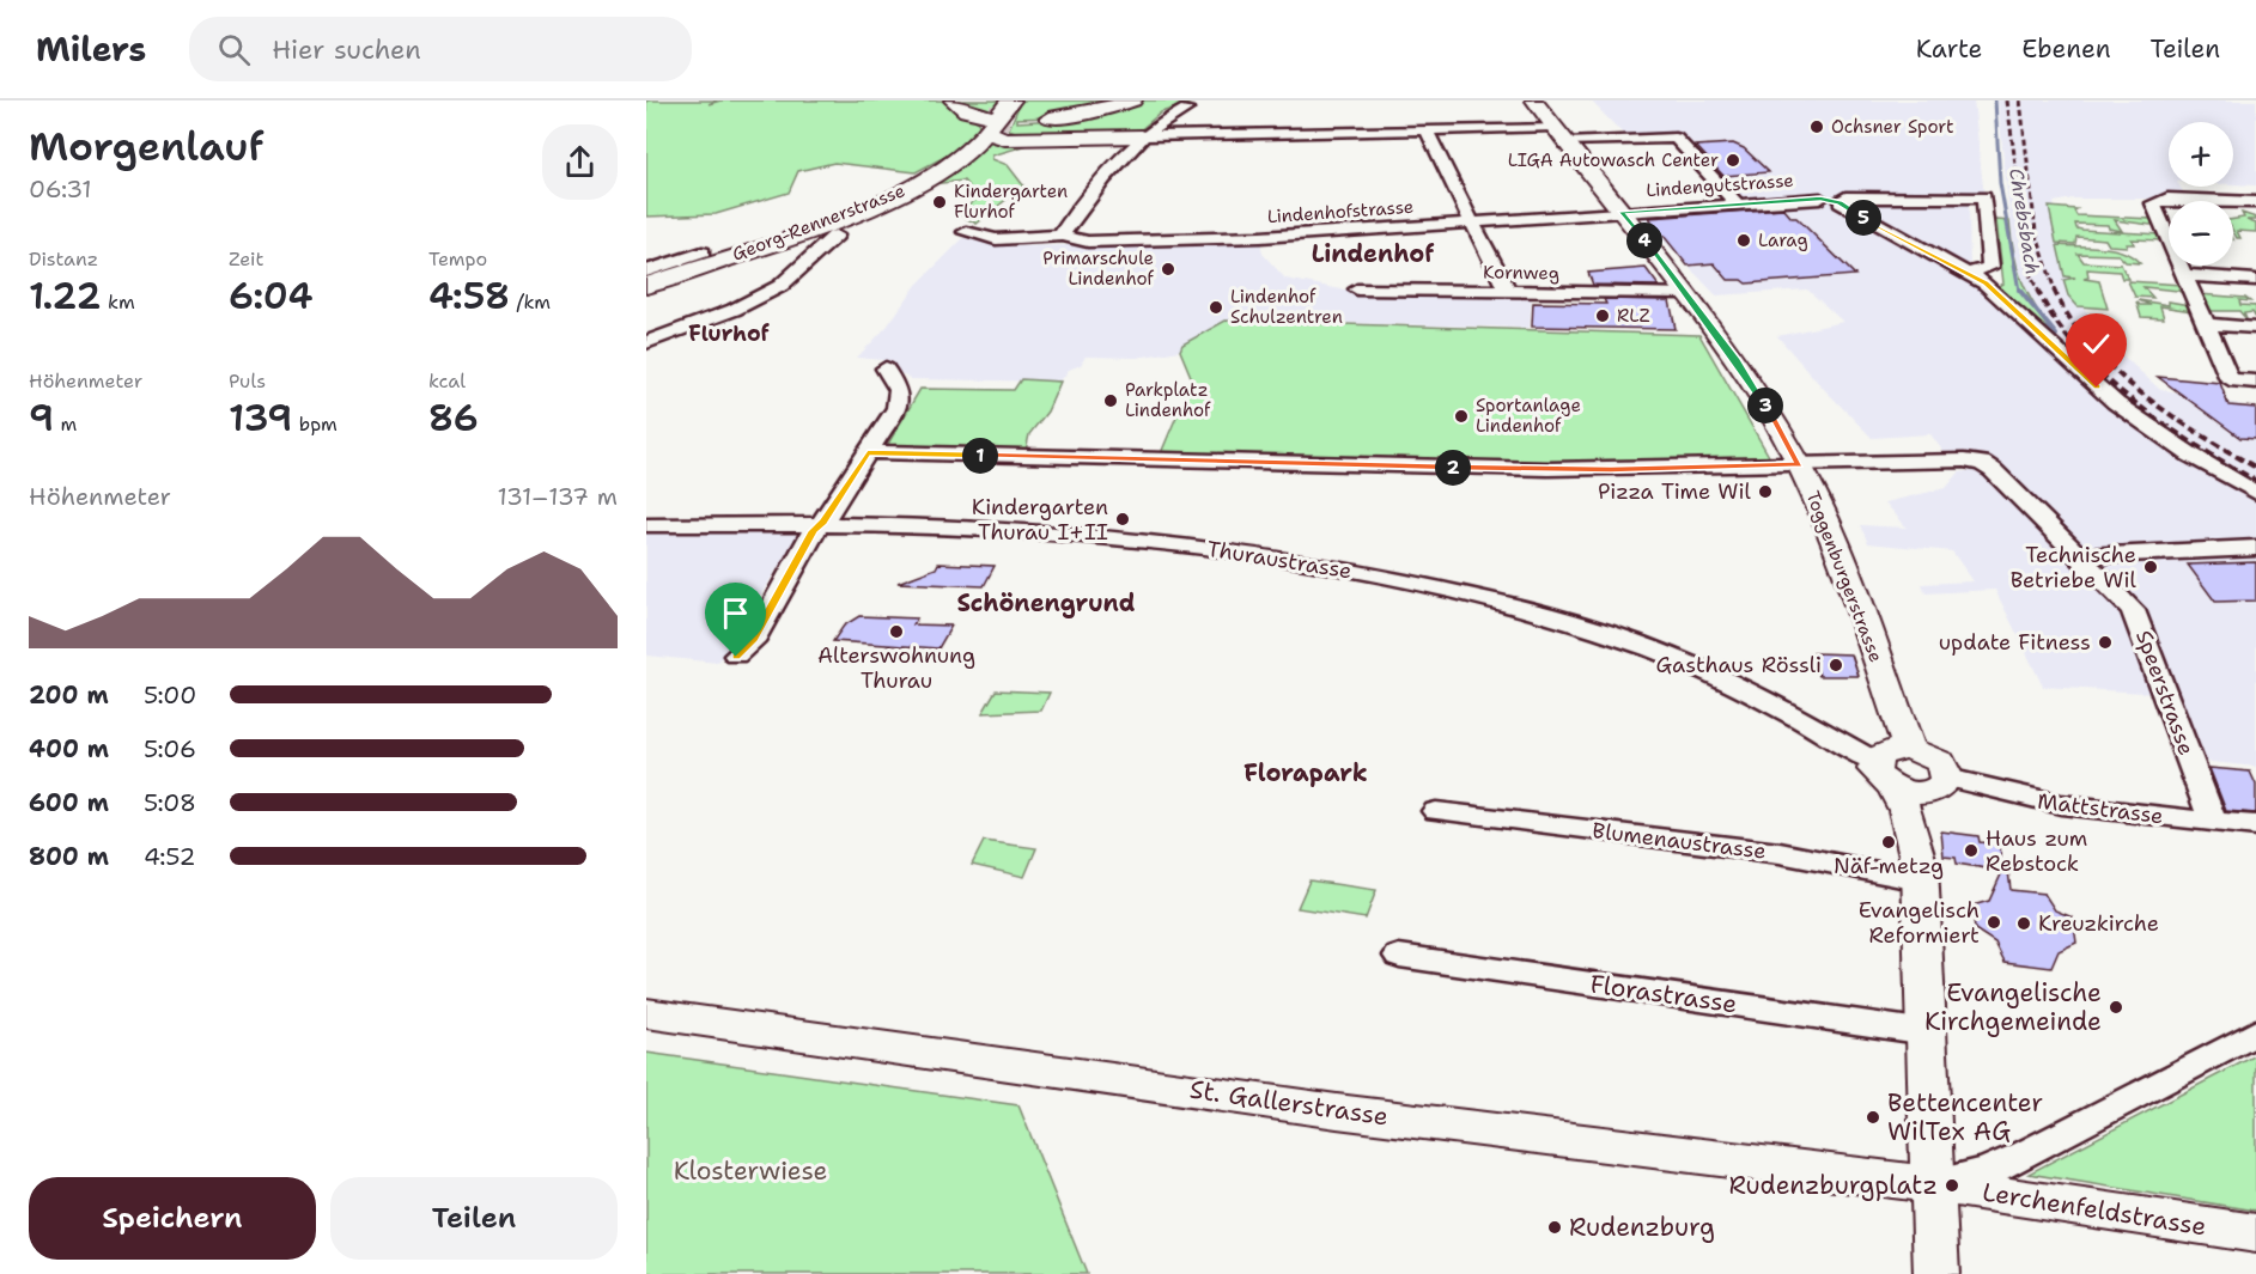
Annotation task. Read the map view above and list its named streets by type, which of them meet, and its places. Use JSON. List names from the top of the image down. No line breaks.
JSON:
{"streets":{"highway":["Georg-Rennerstrasse"],"main road":["Toggenburgerstrasse","St. Gallerstrasse","Lerchenfeldstrasse"],"street":["Lindengutstrasse","Lindenhofstrasse","Kornweg","Thuraustrasse","Speerstrasse","Mattstrasse","Blumenaustrasse","Florastrasse"]},"crossings":[["Lindengutstrasse","Lindenhofstrasse"],["Lindengutstrasse","Toggenburgerstrasse"],["Lindenhofstrasse","Toggenburgerstrasse"],["Kornweg","Toggenburgerstrasse"],["Thuraustrasse","Toggenburgerstrasse"],["Thuraustrasse","Mattstrasse"],["Toggenburgerstrasse","Speerstrasse"],["Toggenburgerstrasse","Mattstrasse"],["Speerstrasse","Mattstrasse"],["St. Gallerstrasse","Lerchenfeldstrasse"]],"districts":["Lindenhof","Flurhof","Schönengrund","Florapark"],"water":["Chrebsbach"],"parks":["Klosterwiese"],"places":["Ochsner Sport","LIGA Autowasch Center","Kindergarten Flurhof","Larag","Primarschule Lindenhof","Lindenhof Schulzentren","RLZ","Parkplatz Lindenhof","Sportanlage Lindenhof","Pizza Time Wil","Kindergarten Thurau I+II","Technische Betriebe Wil","Alterswohnung Thurau","update Fitness","Gasthaus Rössli","Näf-metzg","Haus zum Rebstock","Evangelisch Reformiert","Kreuzkirche","Evangelische Kirchgemeinde","Bettencenter WilTex AG","Rudenzburgplatz","Rudenzburg"],"page":{"header":"Milers","search":"Hier suchen","nav":["Karte","Ebenen","Teilen"],"heading":["Morgenlauf","06:31"],"map_buttons":["+","−"],"pins":["5","4","3","1","2"],"stats":[["Distanz","1.22 km"],["Zeit","6:04"],["Tempo","4:58 /km"],["Höhenmeter","9 m"],["Puls","139 bpm"],["kcal","86"]],"chart":["Höhenmeter","131–137 m"],"list":[{"name":"200 m","note":"5:00"},{"name":"400 m","note":"5:06"},{"name":"600 m","note":"5:08"},{"name":"800 m","note":"4:52"}],"buttons":["Speichern","Teilen"]}}
